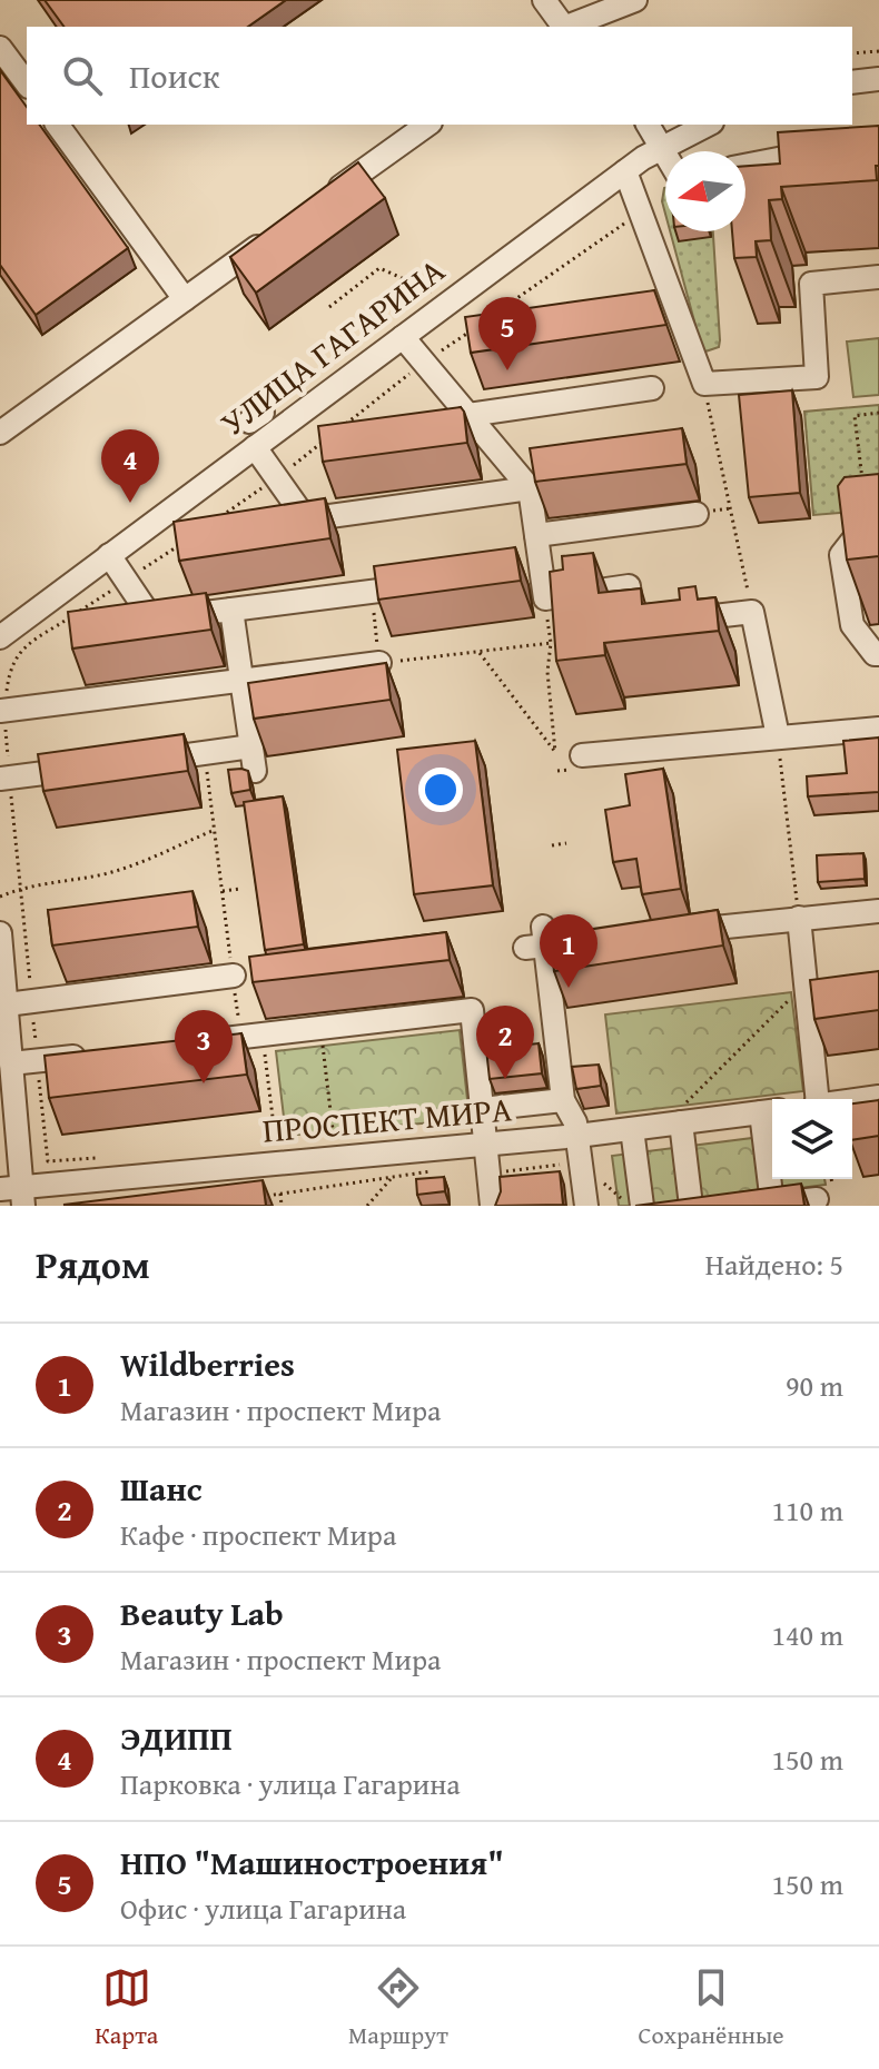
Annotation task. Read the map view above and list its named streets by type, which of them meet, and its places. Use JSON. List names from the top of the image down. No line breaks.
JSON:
{"streets":{"street":["УЛИЦА ГАГАРИНА","ПРОСПЕКТ МИРА"]},"north":"left","page":{"search":"Поиск","pins":["5","4","1","2","3"],"heading":["Рядом","Найдено: 5"],"list":[{"mark":"1","name":"Wildberries","note":"Магазин · проспект Мира","value":"90 m"},{"mark":"2","name":"Шанс","note":"Кафе · проспект Мира","value":"110 m"},{"mark":"3","name":"Beauty Lab","note":"Магазин · проспект Мира","value":"140 m"},{"mark":"4","name":"ЭДИПП","note":"Парковка · улица Гагарина","value":"150 m"},{"mark":"5","name":"НПО \"Машиностроения\"","note":"Офис · улица Гагарина","value":"150 m"}],"nav":["Карта","Маршрут","Сохранённые"]}}
